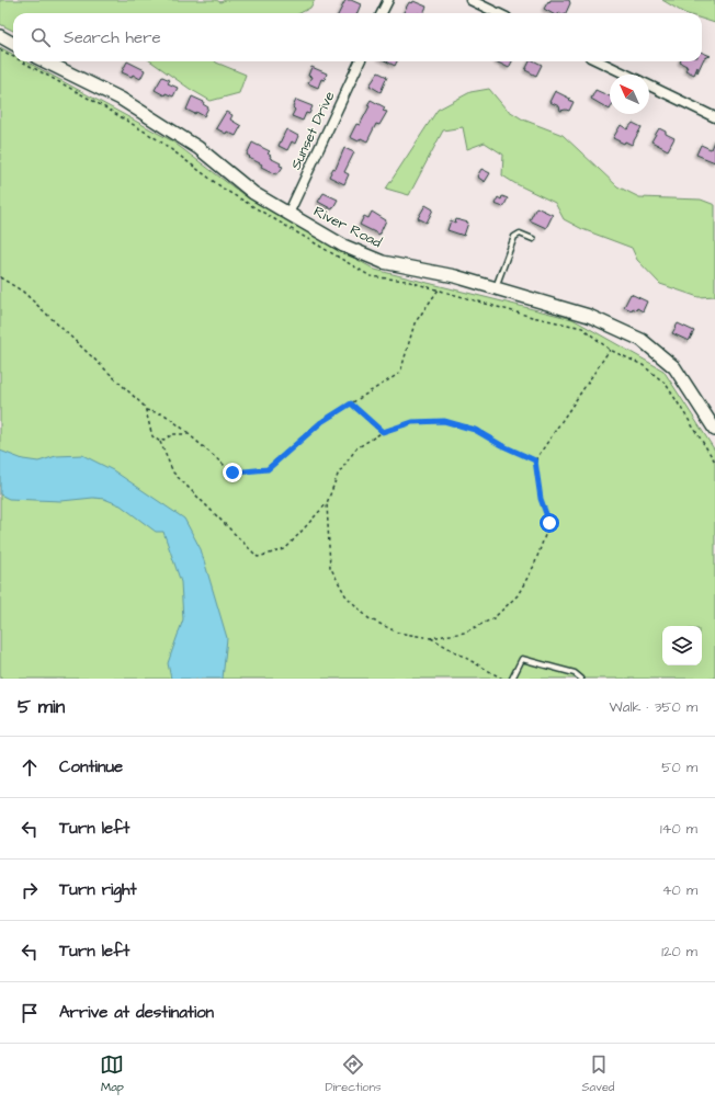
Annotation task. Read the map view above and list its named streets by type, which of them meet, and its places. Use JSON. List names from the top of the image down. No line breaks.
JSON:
{"streets":{"street":["Sunset Drive","River Road"]},"crossings":[["Sunset Drive","River Road"]],"north":"top left","page":{"search":"Search here","heading":["5 min","Walk · 350 m"],"list":[["Continue","50 m"],["Turn left","140 m"],["Turn right","40 m"],["Turn left","120 m"],"Arrive at destination"],"nav":["Map","Directions","Saved"]}}
